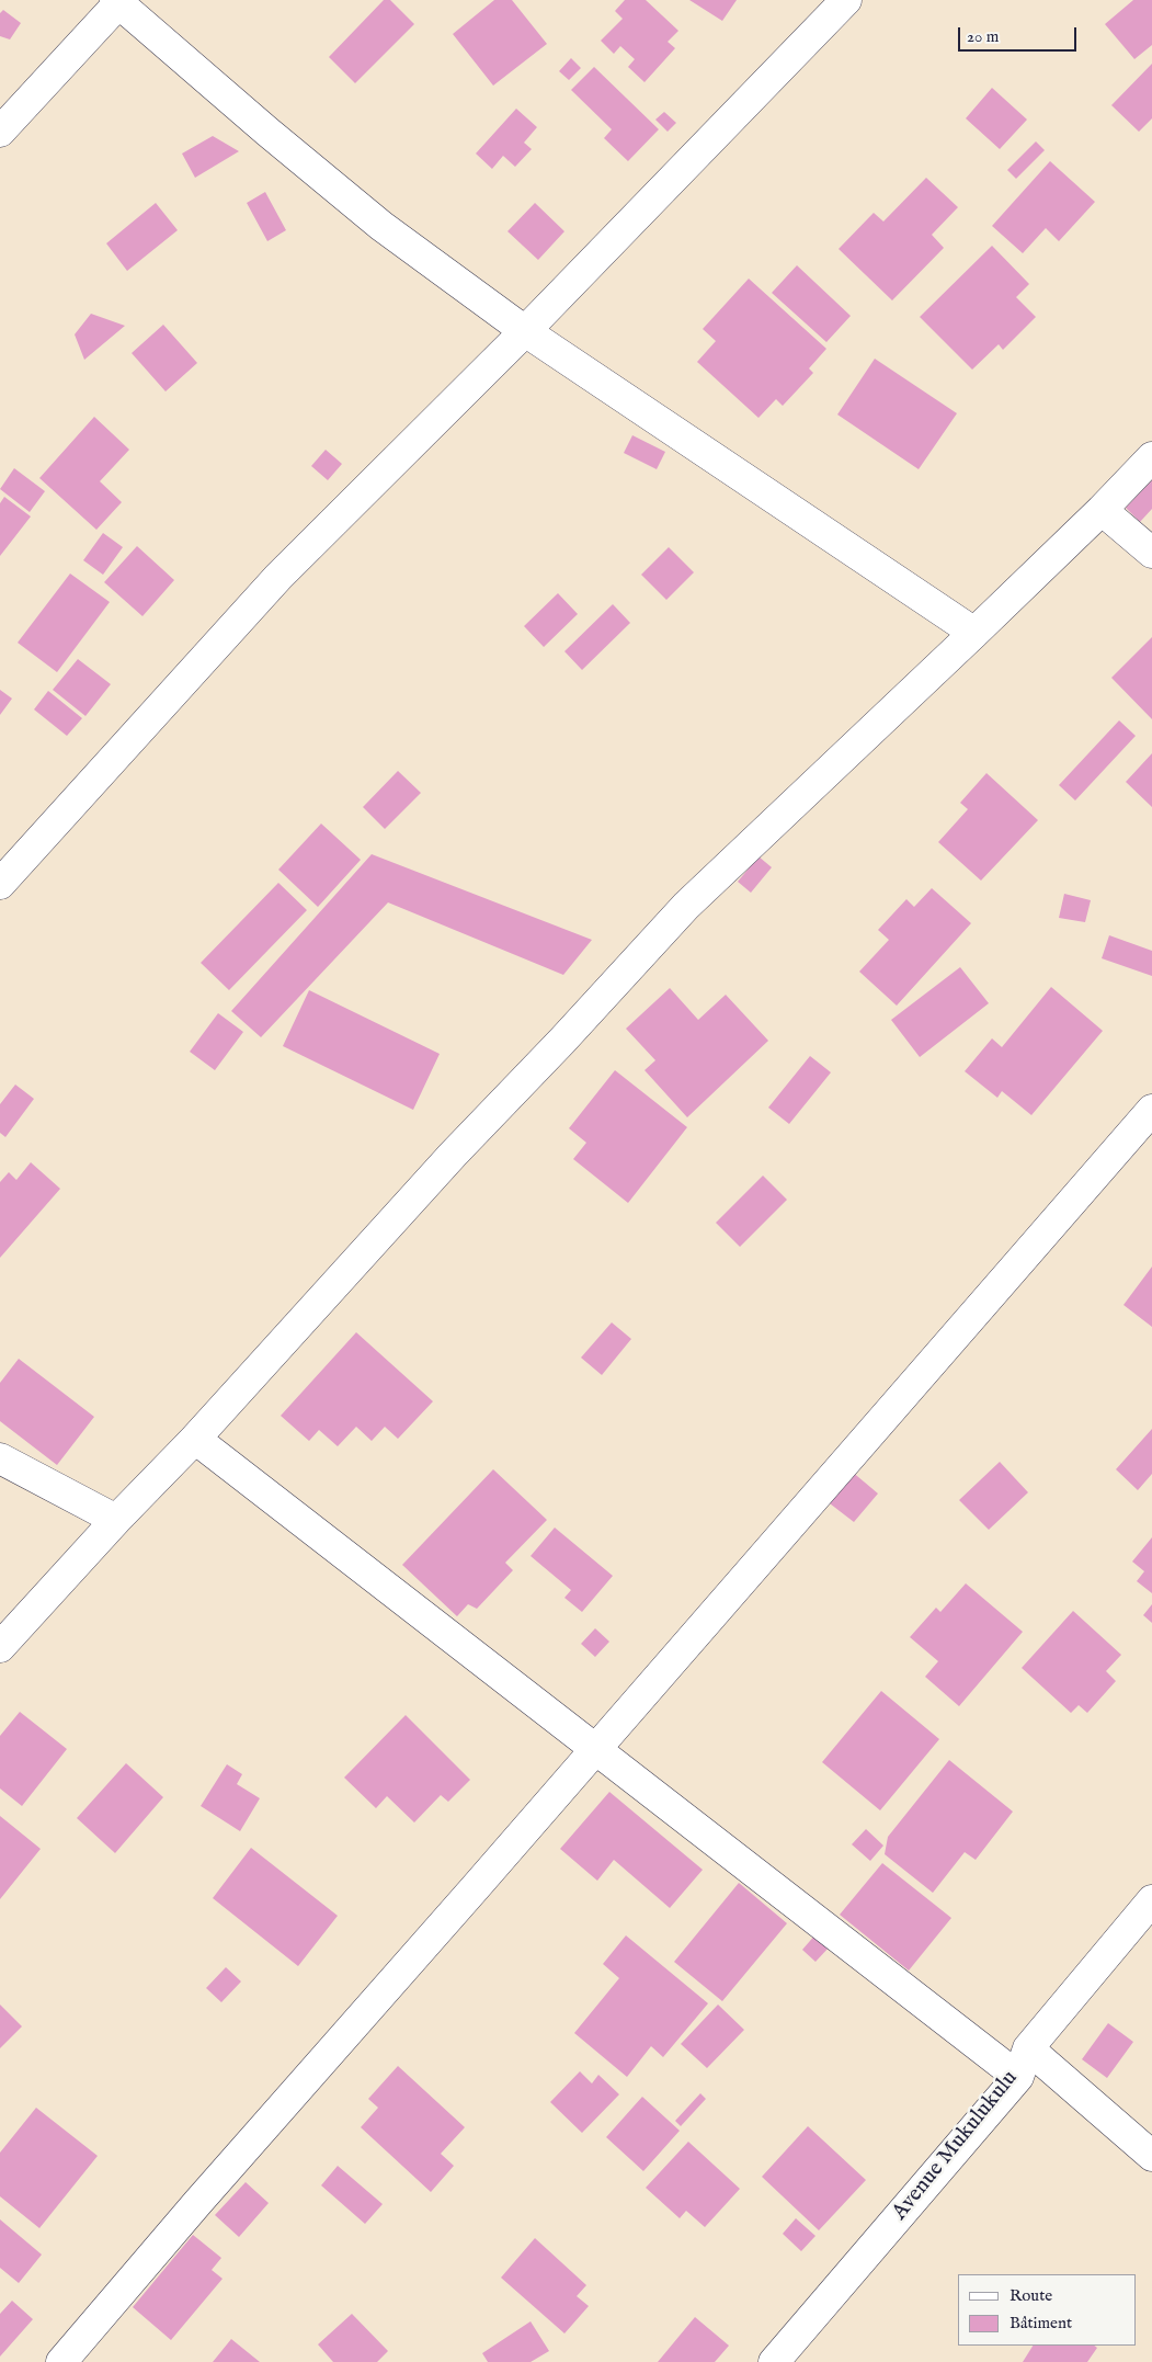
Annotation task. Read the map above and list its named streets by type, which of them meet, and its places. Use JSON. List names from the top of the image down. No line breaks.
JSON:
{"streets":{"street":["Avenue Mukulukulu"]},"legend":["Route","Bâtiment"],"scale_bar":"20 m"}
